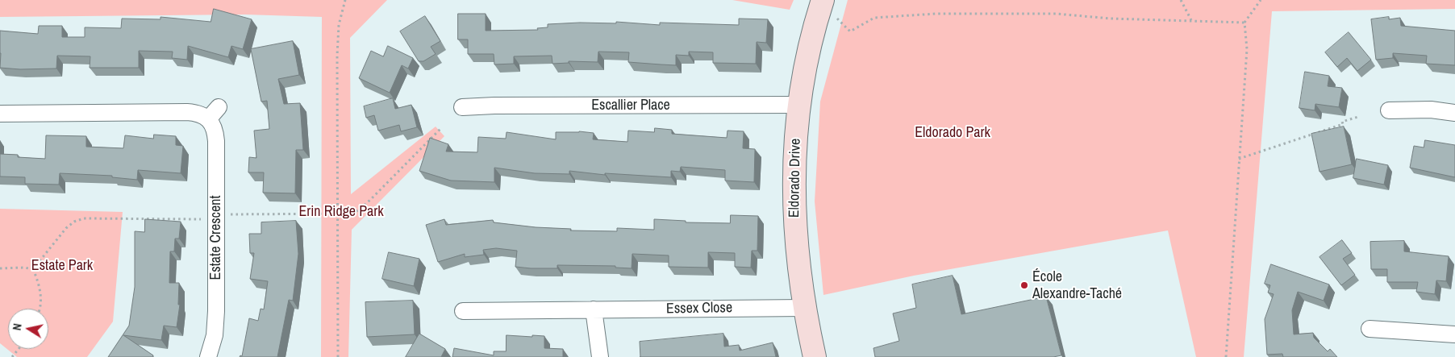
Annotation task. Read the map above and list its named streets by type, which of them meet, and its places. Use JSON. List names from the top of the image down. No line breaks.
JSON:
{"streets":{"street":["Escallier Place","Eldorado Drive","Estate Crescent","Essex Close"]},"crossings":[["Escallier Place","Eldorado Drive"],["Eldorado Drive","Essex Close"]],"parks":["Eldorado Park","Erin Ridge Park","Estate Park"],"places":["École Alexandre-Taché"],"north":"left"}
